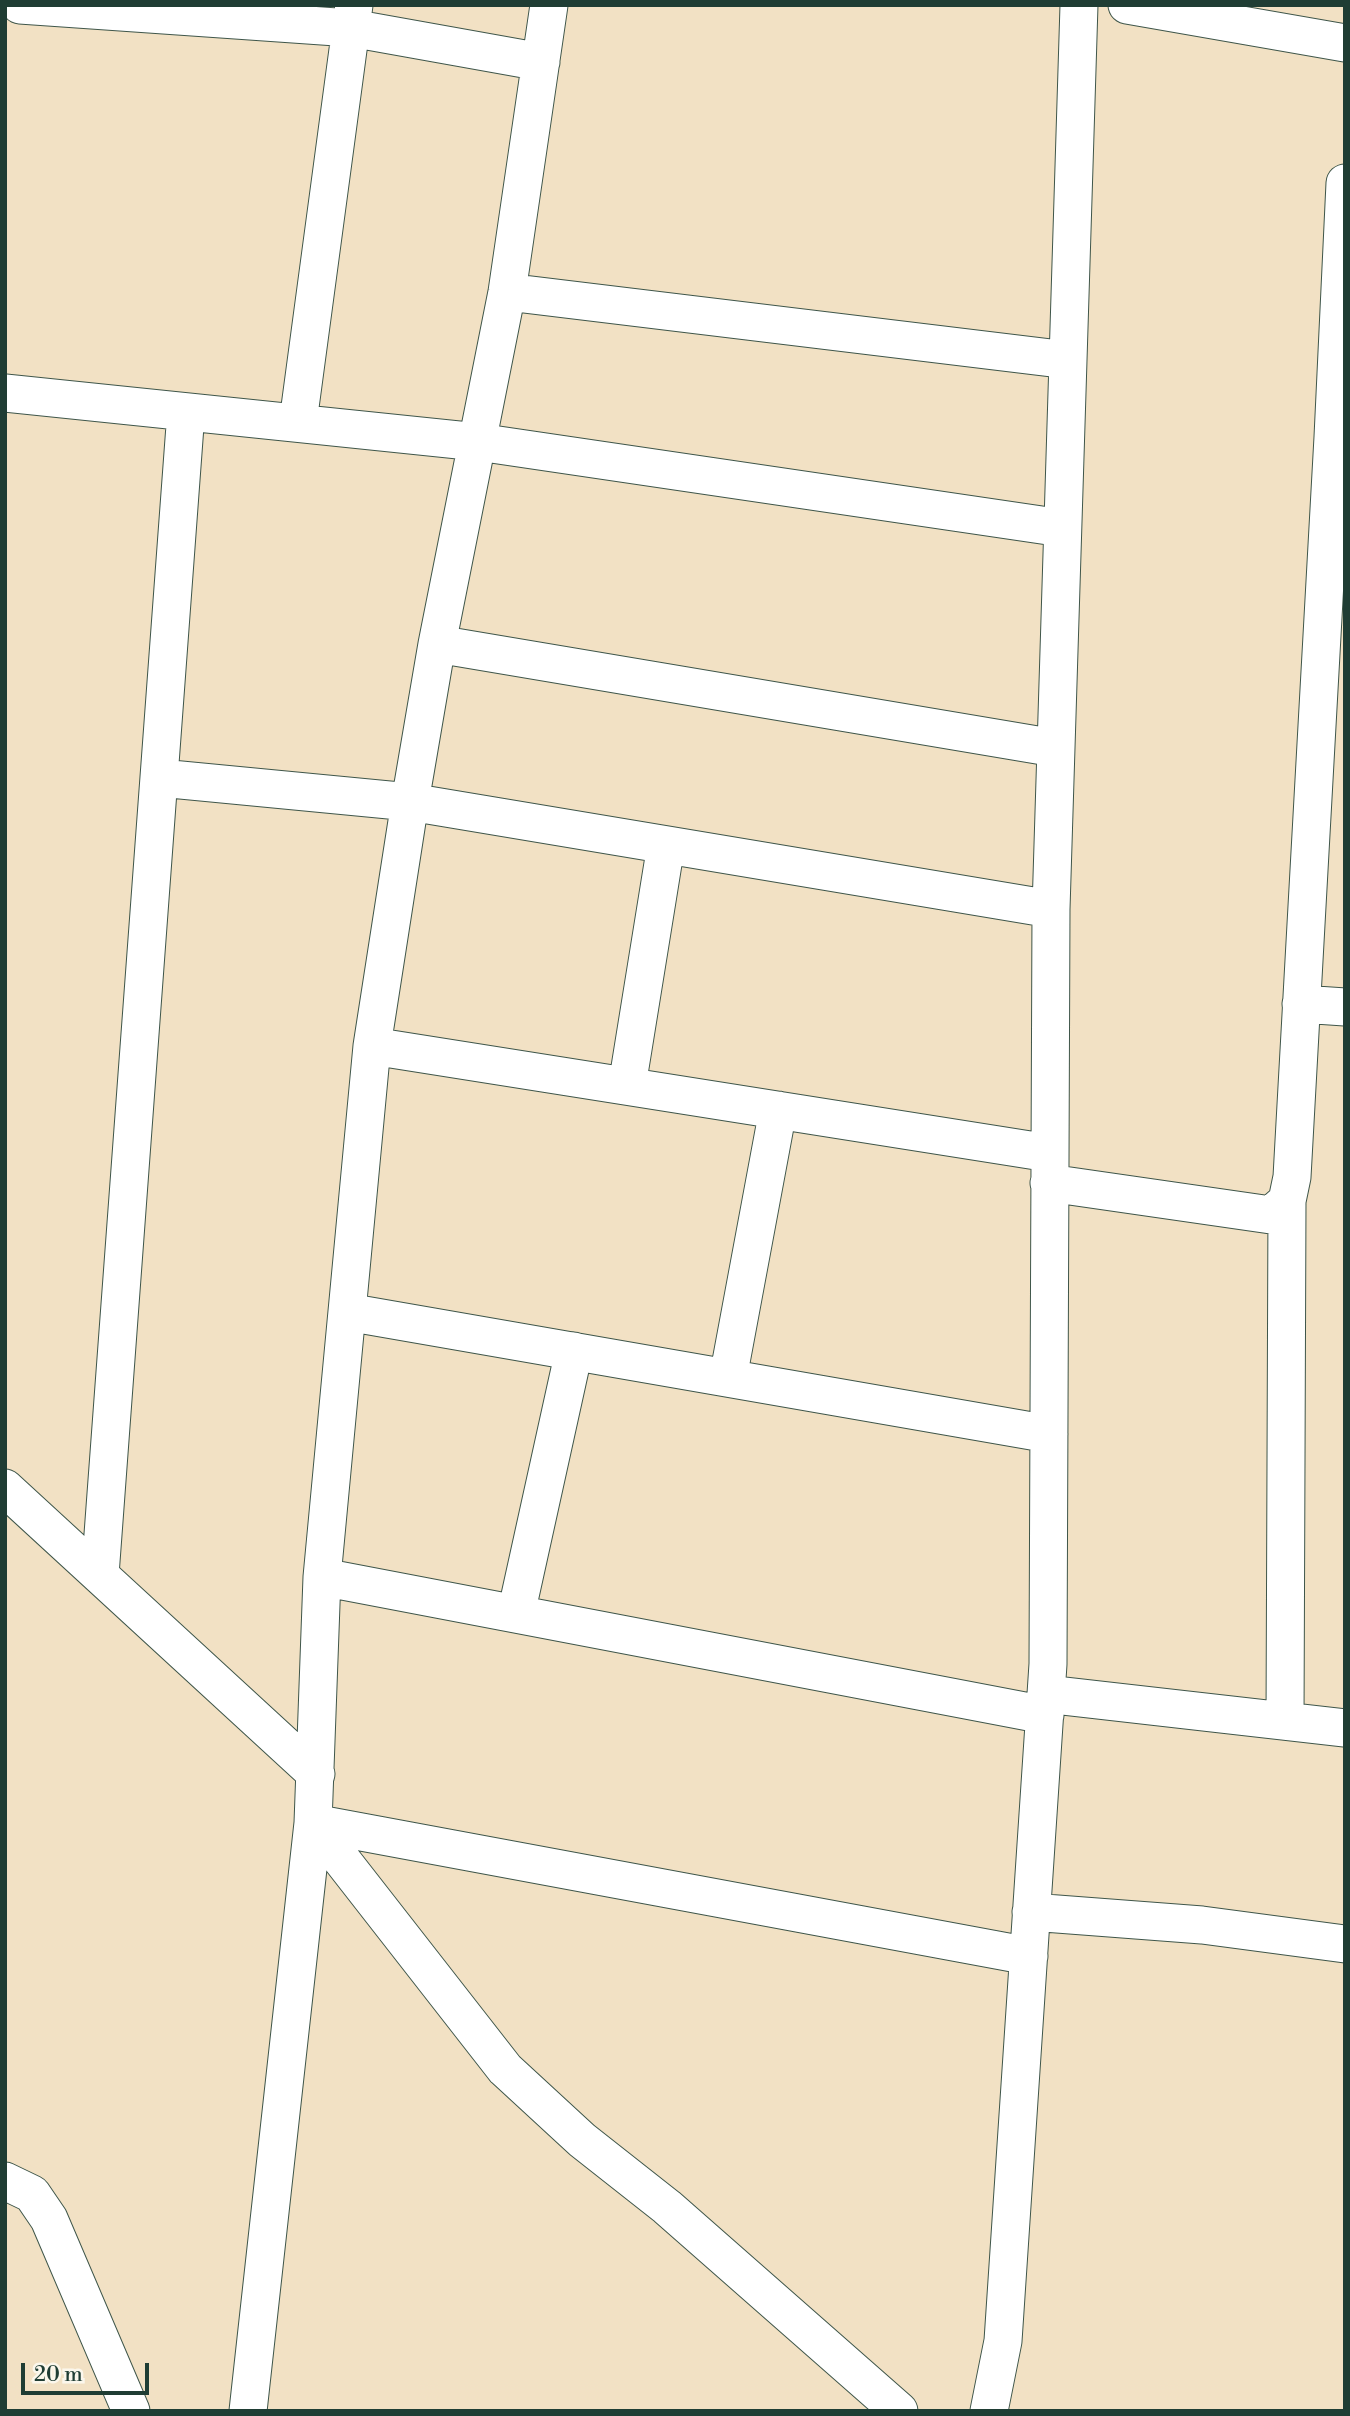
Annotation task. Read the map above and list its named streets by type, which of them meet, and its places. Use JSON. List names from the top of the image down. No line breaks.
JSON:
{"scale_bar":"20 m"}
